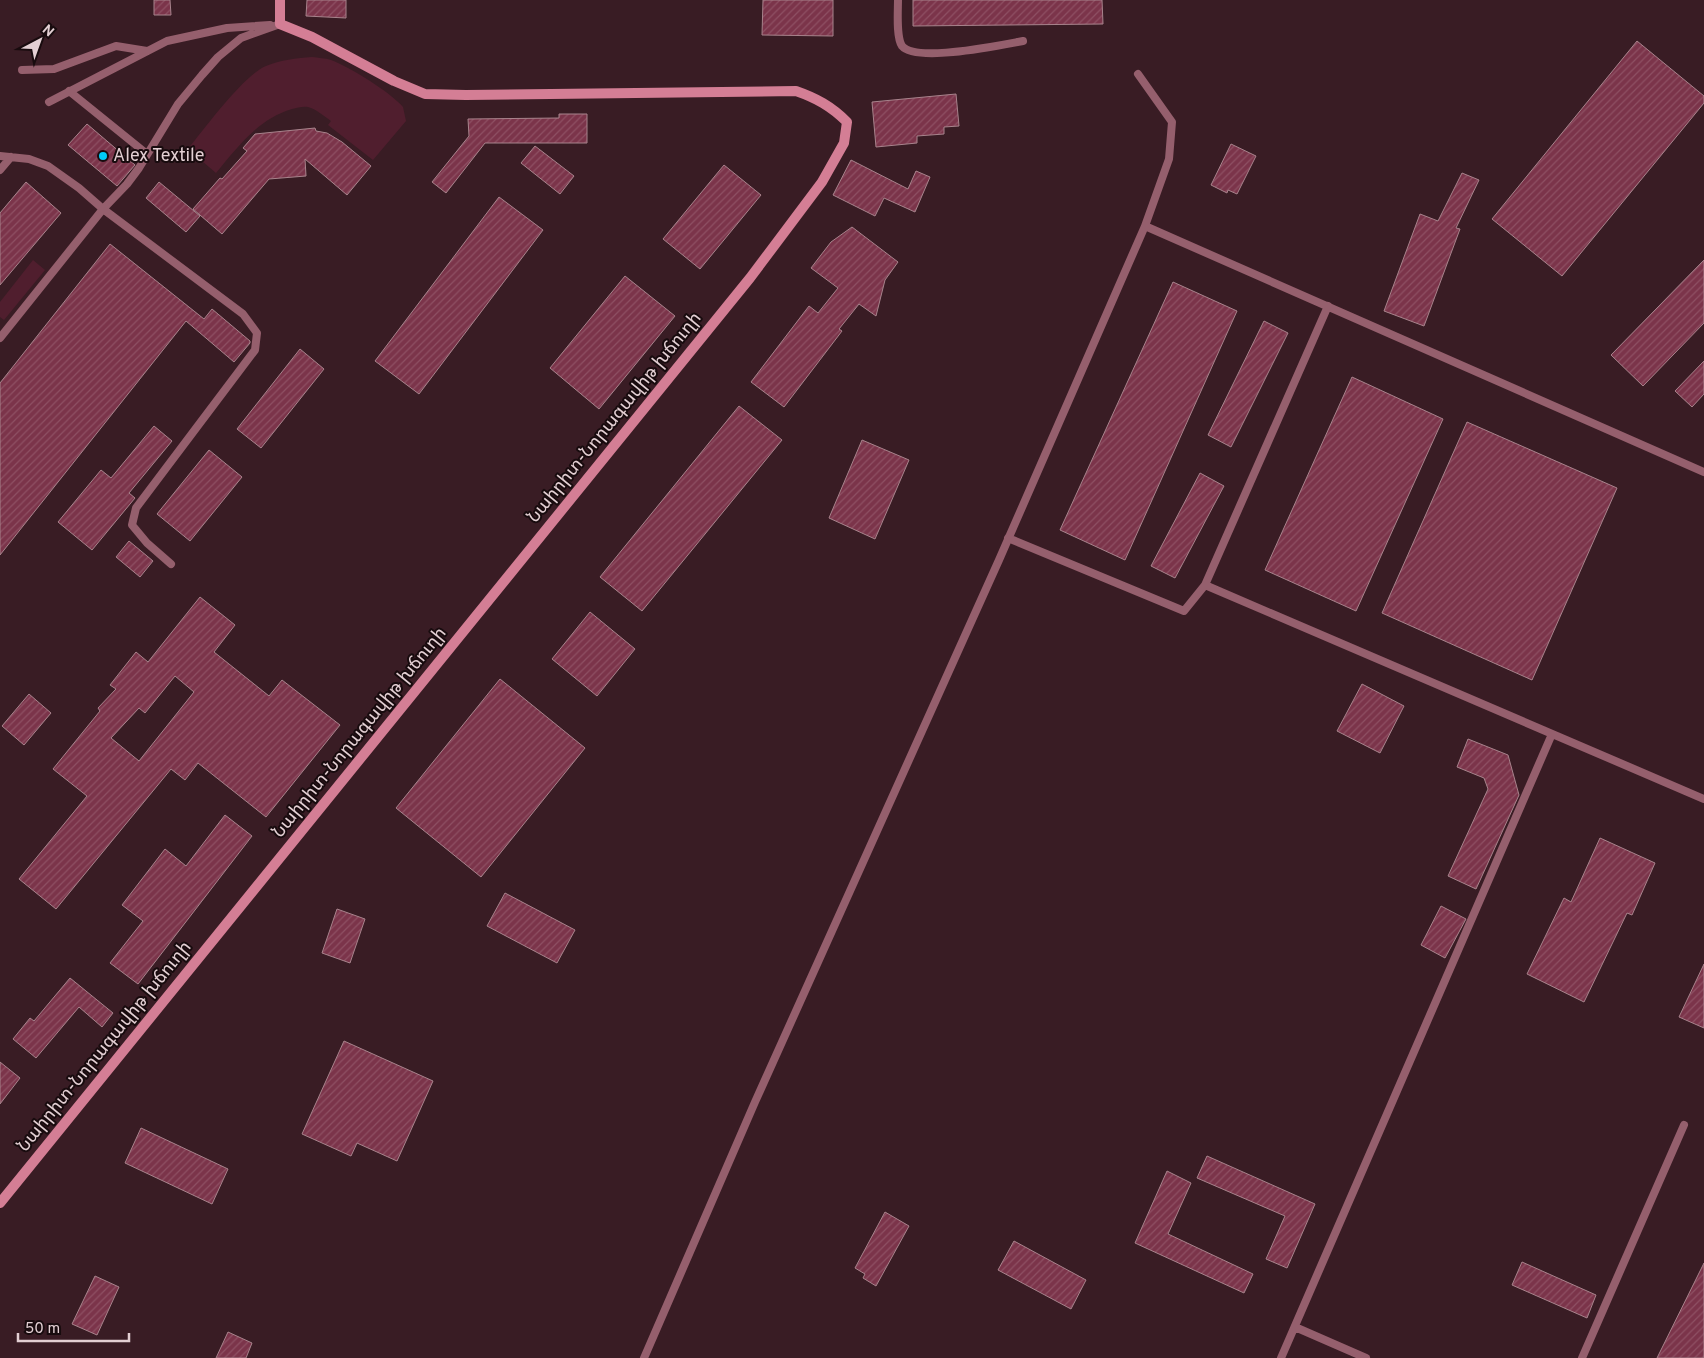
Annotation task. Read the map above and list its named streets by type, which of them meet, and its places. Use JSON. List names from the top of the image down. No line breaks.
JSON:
{"streets":{"street":["Նաիրիտ-Նորագավիթ խճուղի"]},"places":["Alex Textile"],"scale_bar":"50 m","north":"top right"}
